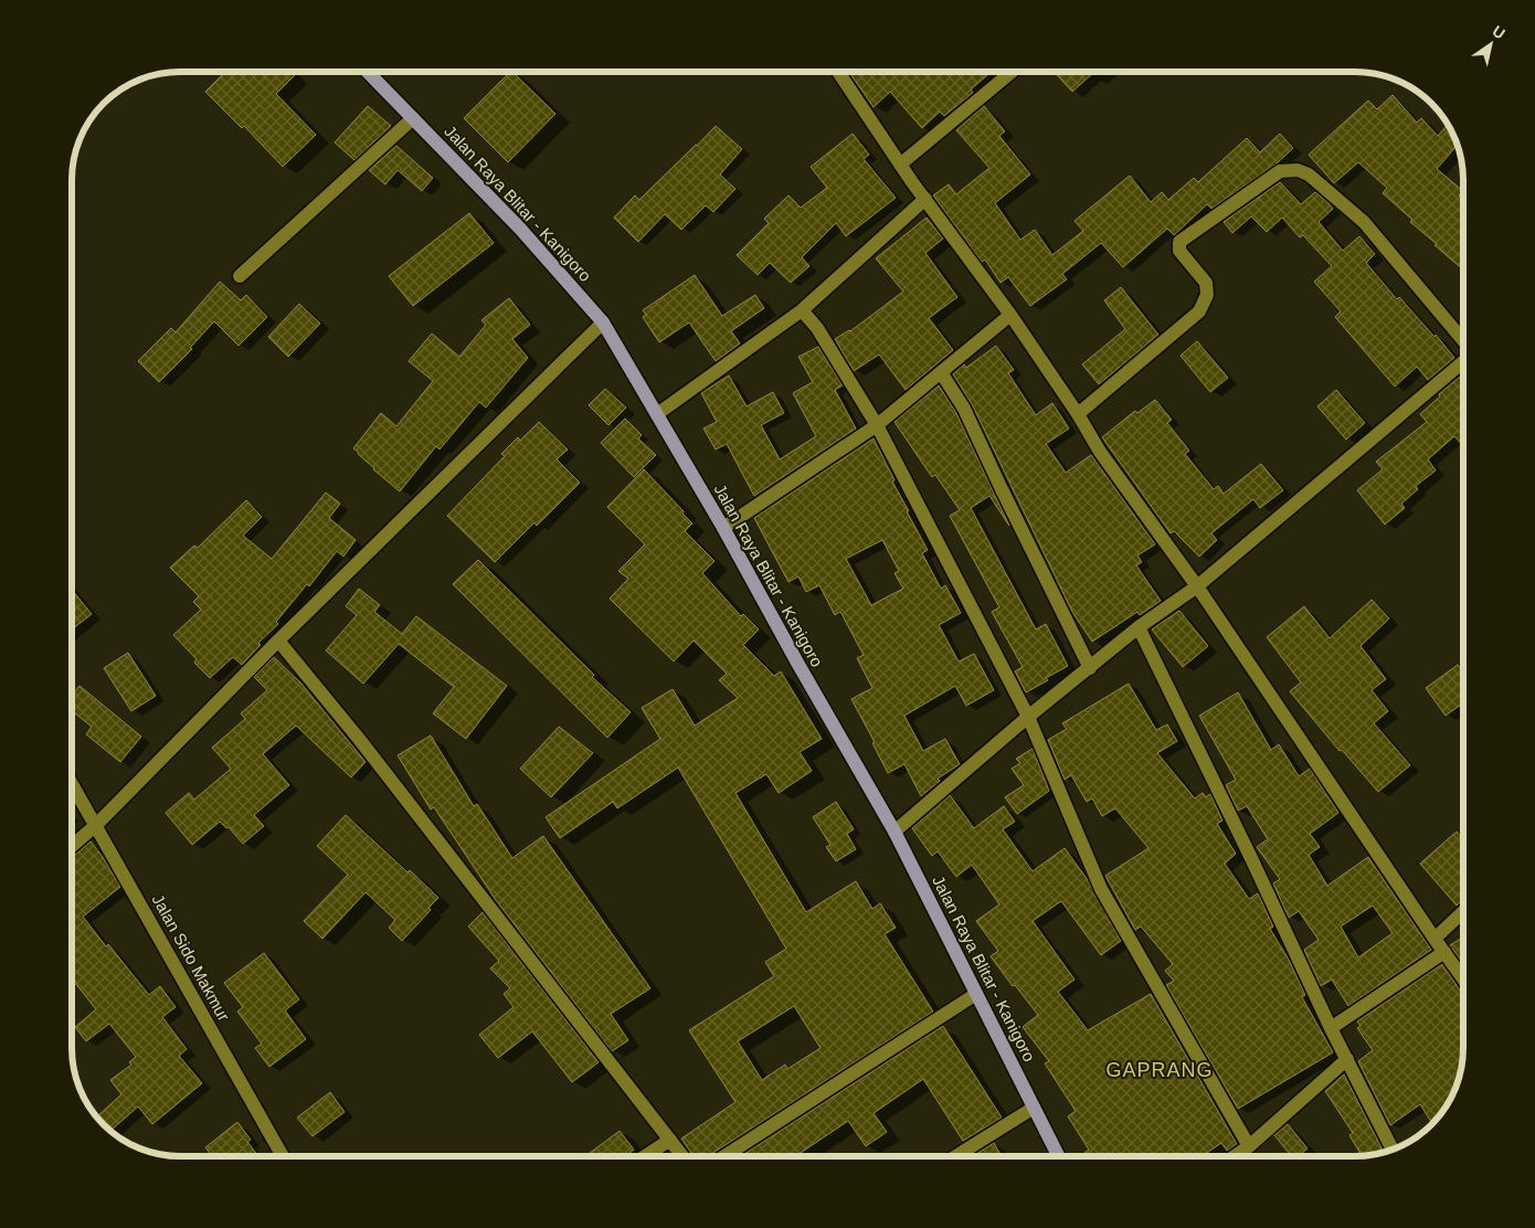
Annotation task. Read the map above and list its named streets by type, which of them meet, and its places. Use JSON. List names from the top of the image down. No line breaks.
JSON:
{"streets":{"main road":["Jalan Raya Blitar - Kanigoro"],"street":["Jalan Sido Makmur"]},"districts":["GAPRANG"],"north":"top right"}
